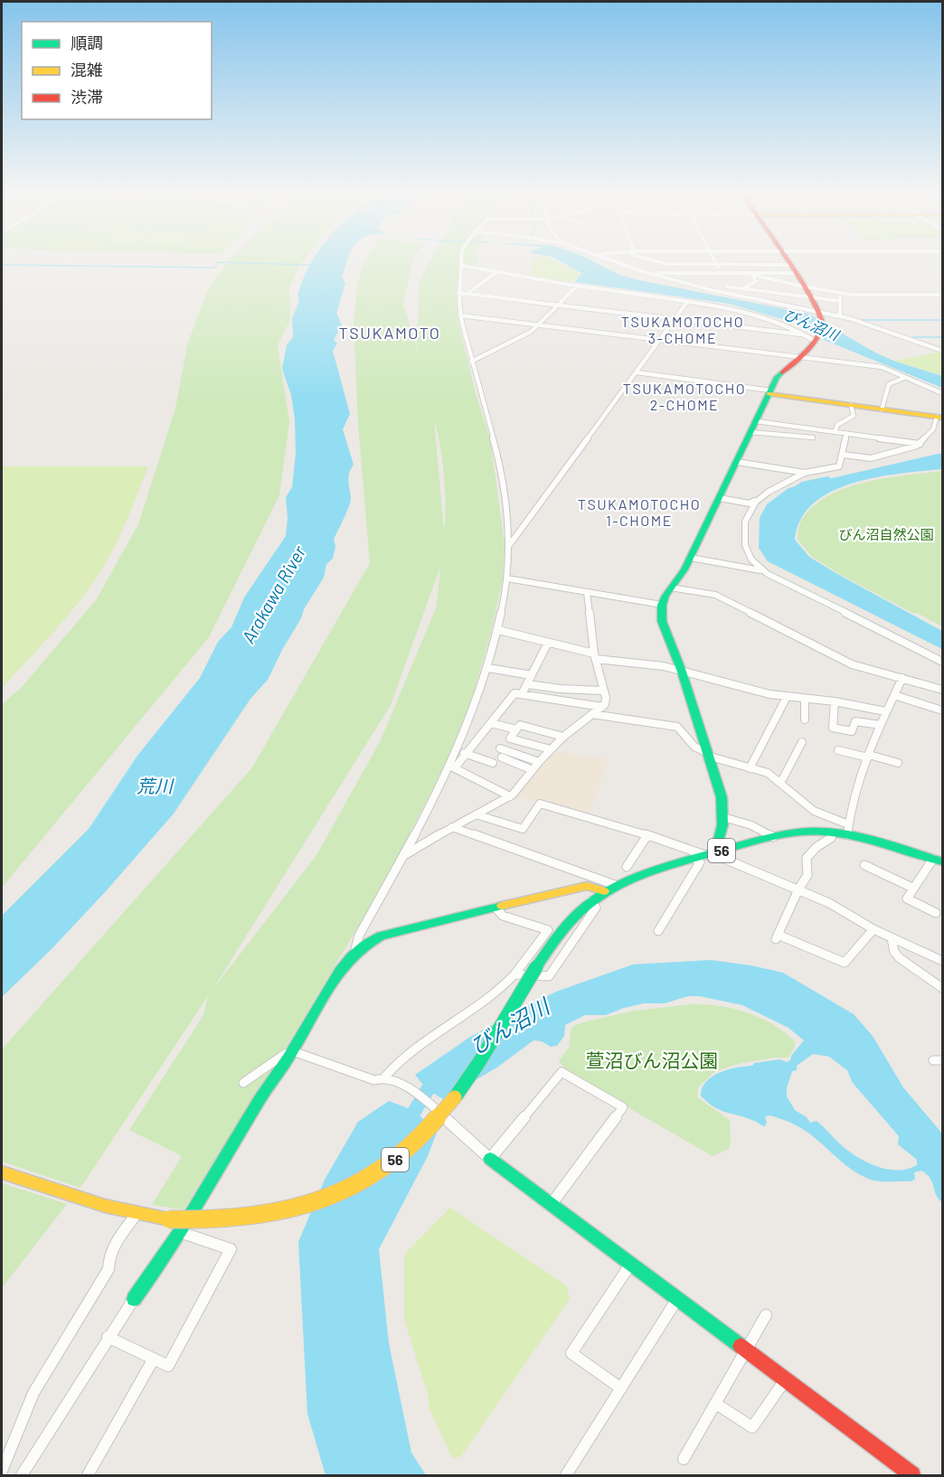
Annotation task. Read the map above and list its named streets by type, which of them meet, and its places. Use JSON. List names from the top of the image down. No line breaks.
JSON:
{"streets":{"street":["56"]},"districts":["TSUKAMOTOCHO 3-CHOME","TSUKAMOTO","TSUKAMOTOCHO 2-CHOME","TSUKAMOTOCHO 1-CHOME"],"water":["びん沼川","Arakawa River","荒川"],"parks":["びん沼自然公園","萱沼びん沼公園"],"legend":["順調","混雑","渋滞"]}
